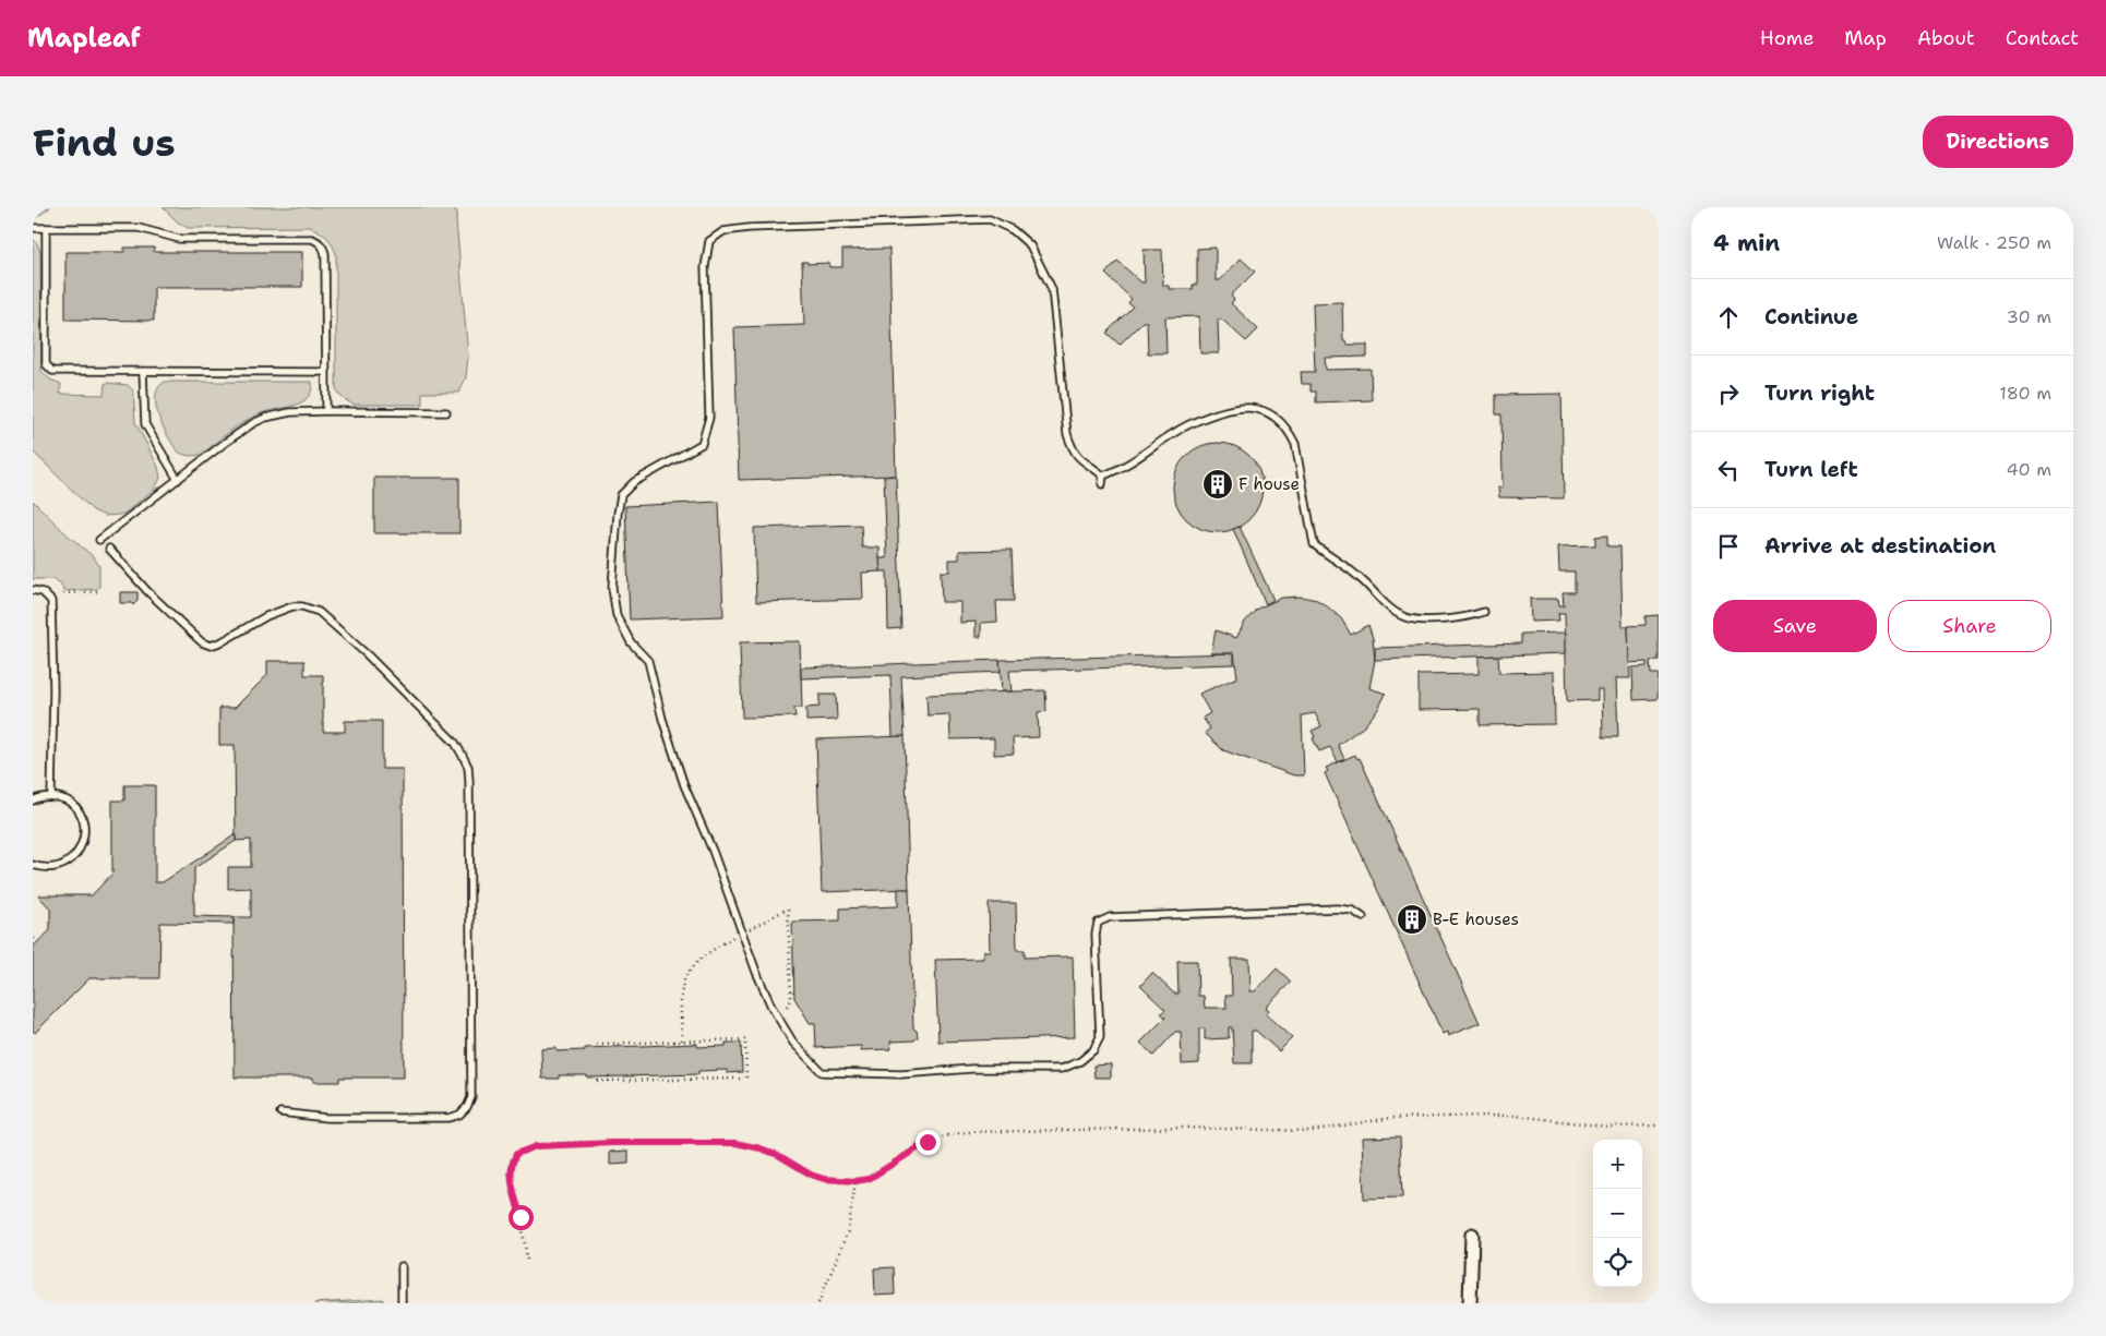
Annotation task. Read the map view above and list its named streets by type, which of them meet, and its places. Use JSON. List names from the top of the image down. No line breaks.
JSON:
{"places":{"building":["F house","B-E houses"]},"page":{"header":"Mapleaf","nav":["Home","Map","About","Contact"],"buttons":["Directions",["Save","Share"]],"title":"Find us","heading":["4 min","Walk · 250 m"],"list":[["Continue","30 m"],["Turn right","180 m"],["Turn left","40 m"],"Arrive at destination"],"map_buttons":["+","−"]}}
